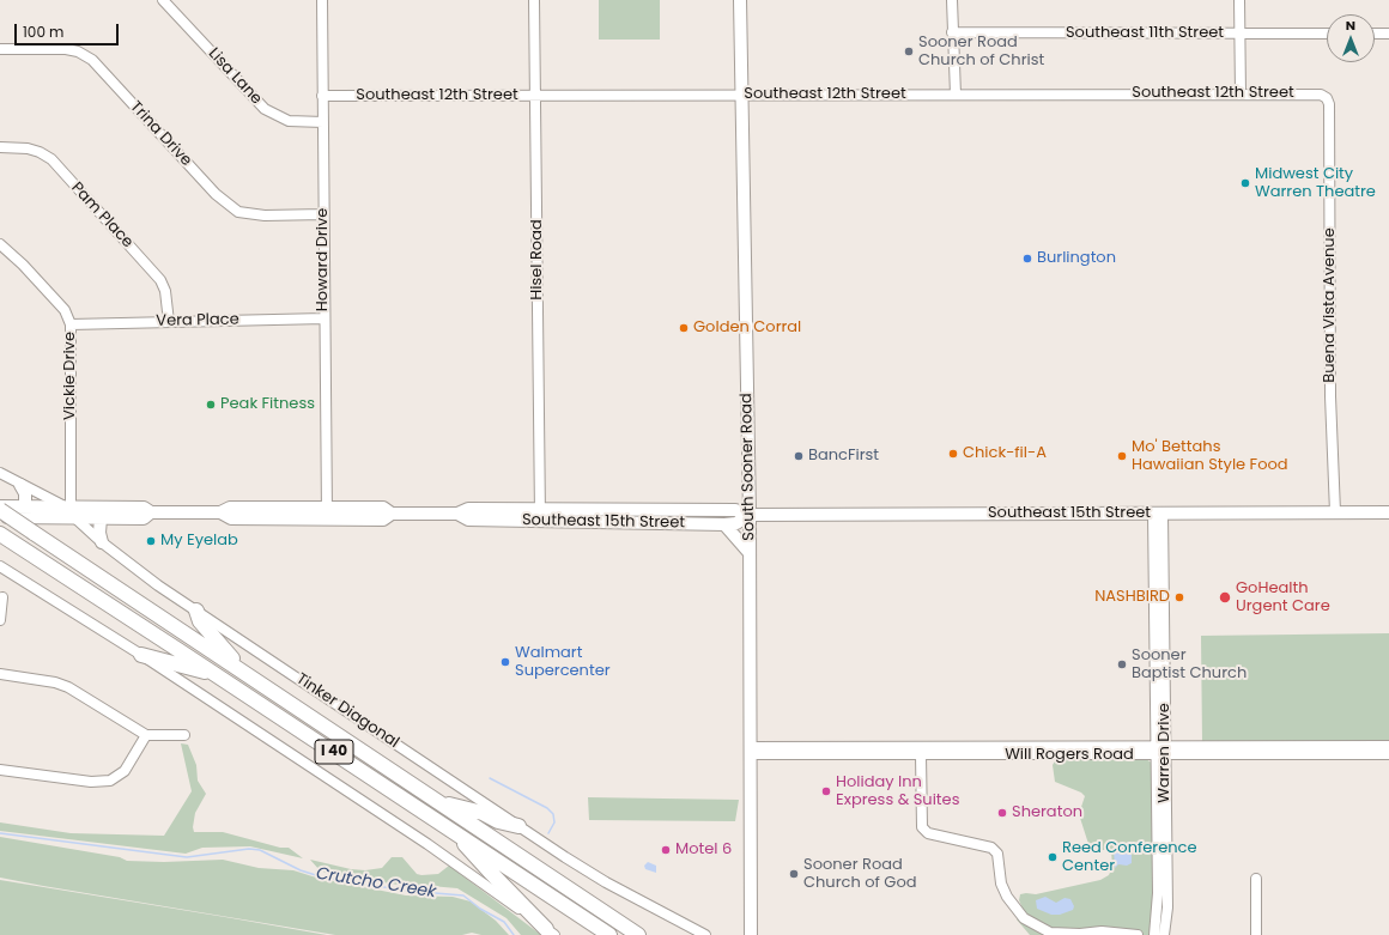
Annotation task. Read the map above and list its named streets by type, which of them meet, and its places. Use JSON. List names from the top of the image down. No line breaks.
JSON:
{"streets":{"highway":["Tinker Diagonal","I 40"],"main road":["South Sooner Road","Southeast 15th Street"],"street":["Southeast 11th Street","Lisa Lane","Southeast 12th Street","Trina Drive","Pam Place","Howard Drive","Hisel Road","Buena Vista Avenue","Vera Place","Vickie Drive","Warren Drive","Will Rogers Road"]},"crossings":[["Lisa Lane","Howard Drive"],["Southeast 12th Street","Howard Drive"],["Southeast 12th Street","Hisel Road"],["Southeast 12th Street","Buena Vista Avenue"],["Southeast 12th Street","South Sooner Road"],["Trina Drive","Howard Drive"],["Pam Place","Vera Place"],["Howard Drive","Vera Place"],["Howard Drive","Southeast 15th Street"],["Hisel Road","Southeast 15th Street"],["Buena Vista Avenue","Southeast 15th Street"],["Vera Place","Vickie Drive"],["Vickie Drive","Southeast 15th Street"],["Vickie Drive","Tinker Diagonal"],["South Sooner Road","Southeast 15th Street"],["South Sooner Road","Will Rogers Road"],["Southeast 15th Street","Tinker Diagonal"],["Southeast 15th Street","Warren Drive"],["Warren Drive","Will Rogers Road"]],"water":["Crutcho Creek"],"places":["Sooner Road Church of Christ","Midwest City Warren Theatre","Burlington","Golden Corral","Peak Fitness","Chick-fil-A","BancFirst","Mo' Bettahs Hawaiian Style Food","My Eyelab","NASHBIRD","GoHealth Urgent Care","Walmart Supercenter","Sooner Baptist Church","Holiday Inn Express & Suites","Sheraton","Motel 6","Reed Conference Center","Sooner Road Church of God"],"scale_bar":"100 m","north":"top"}
